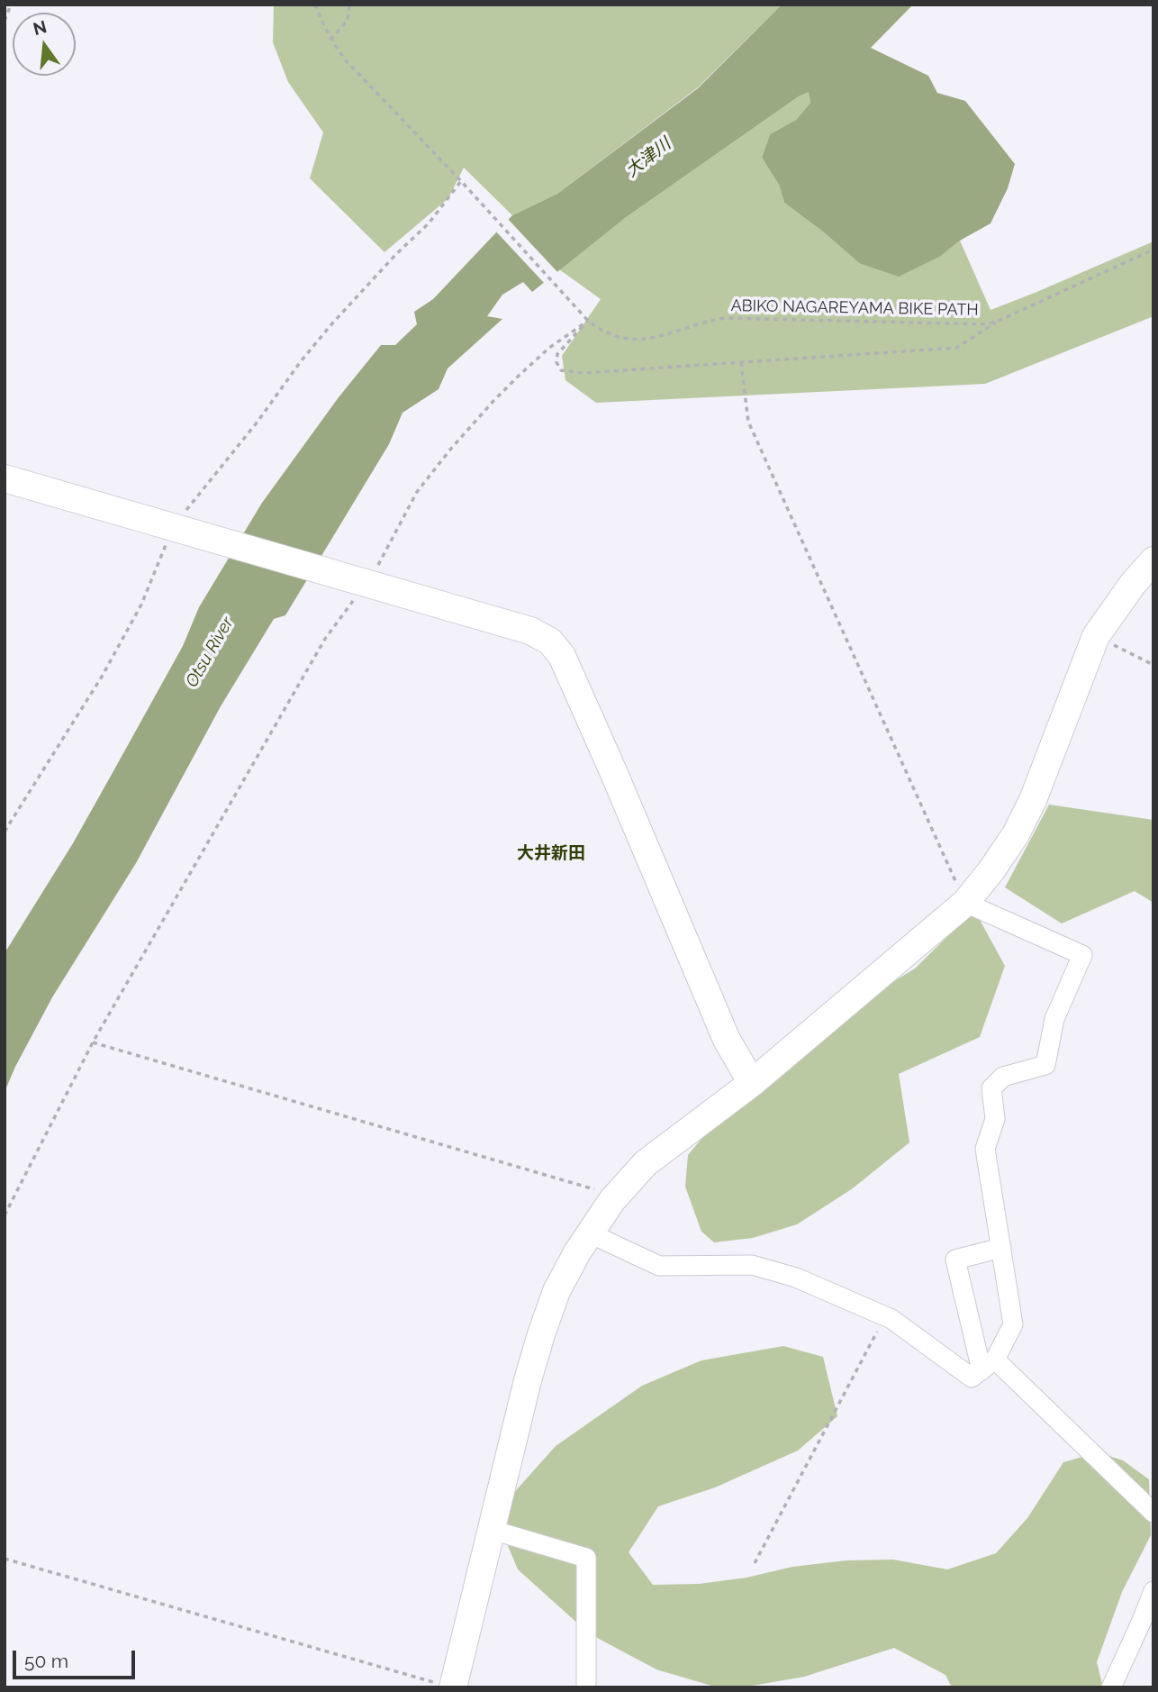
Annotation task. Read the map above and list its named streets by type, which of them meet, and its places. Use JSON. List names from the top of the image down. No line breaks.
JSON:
{"streets":{"path":["ABIKO NAGAREYAMA BIKE PATH"]},"districts":["大井新田"],"water":["大津川","Otsu River"],"scale_bar":"50 m","north":"top"}
